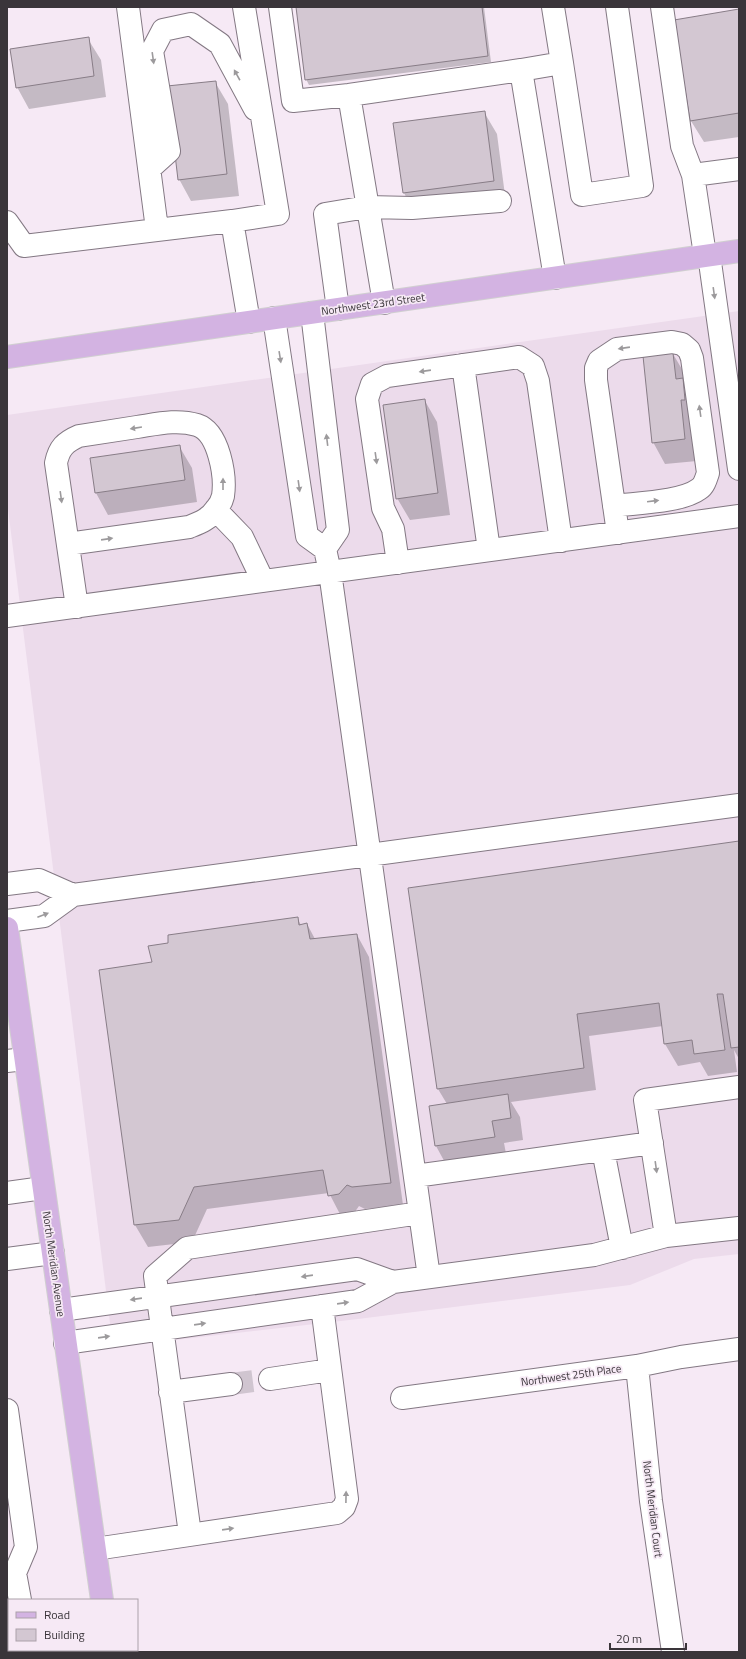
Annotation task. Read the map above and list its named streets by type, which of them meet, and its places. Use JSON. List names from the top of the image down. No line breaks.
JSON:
{"streets":{"main road":["Northwest 23rd Street","North Meridian Avenue"],"street":["Northwest 25th Place","North Meridian Court"]},"crossings":[["Northwest 25th Place","North Meridian Court"]],"legend":["Road","Building"],"scale_bar":"20 m"}
